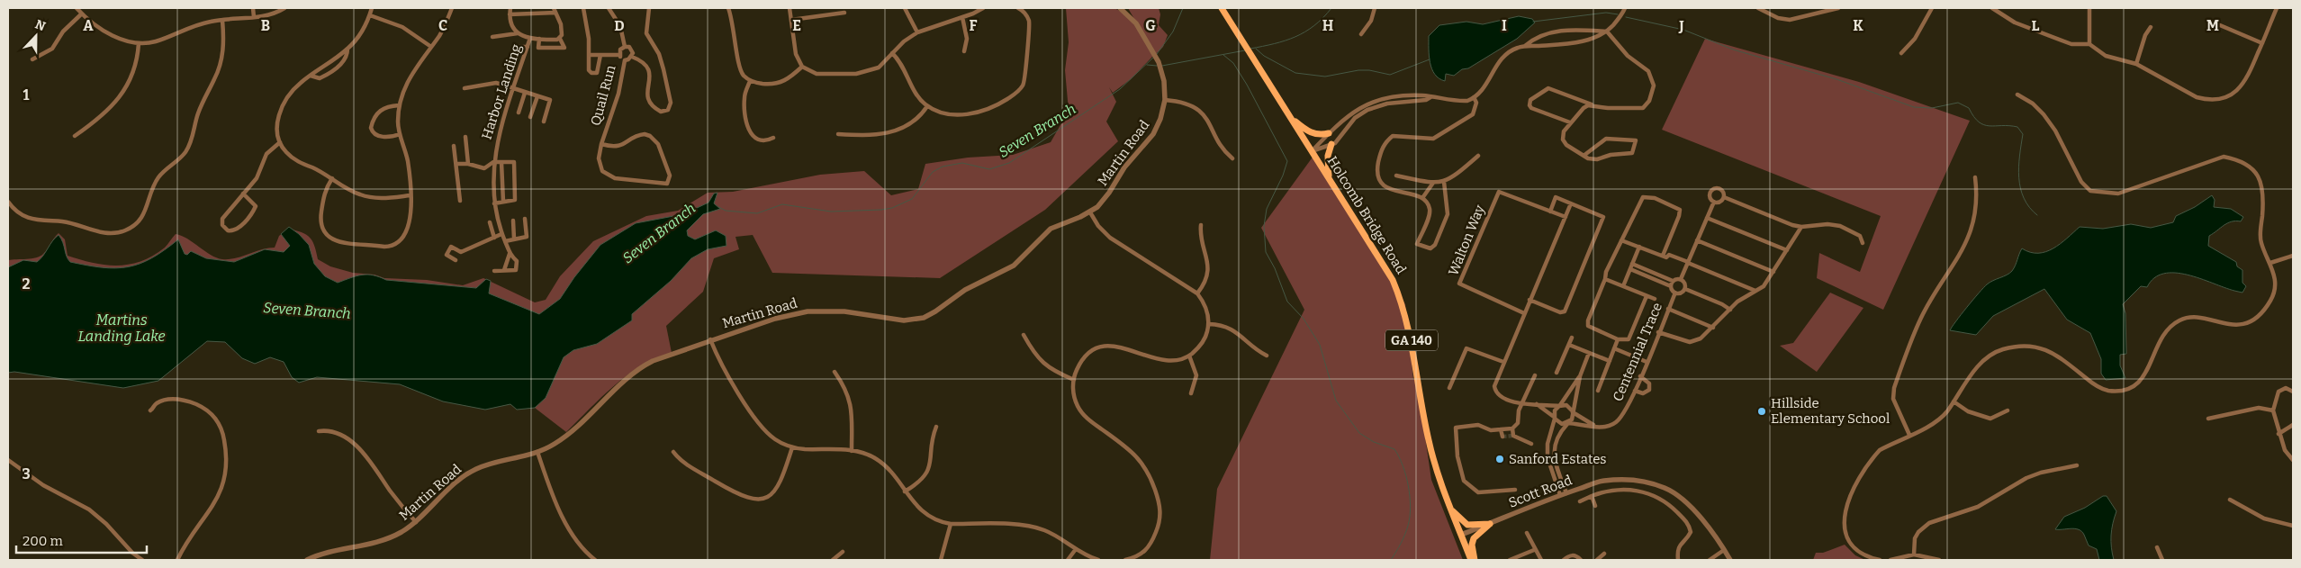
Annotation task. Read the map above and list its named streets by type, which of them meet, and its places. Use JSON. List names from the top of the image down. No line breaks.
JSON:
{"streets":{"main road":["Holcomb Bridge Road","GA 140"],"street":["Harbor Landing","Quail Run","Martin Road","Walton Way","Centennial Trace","Scott Road"]},"crossings":[["Holcomb Bridge Road","Scott Road"]],"water":["Seven Branch","Martins Landing Lake"],"places":["Hillside Elementary School","Sanford Estates"],"scale_bar":"200 m","north":"top","grid":{"columns":["A","B","C","D","E","F","G","H","I","J","K","L","M"],"rows":["1","2","3"]}}
